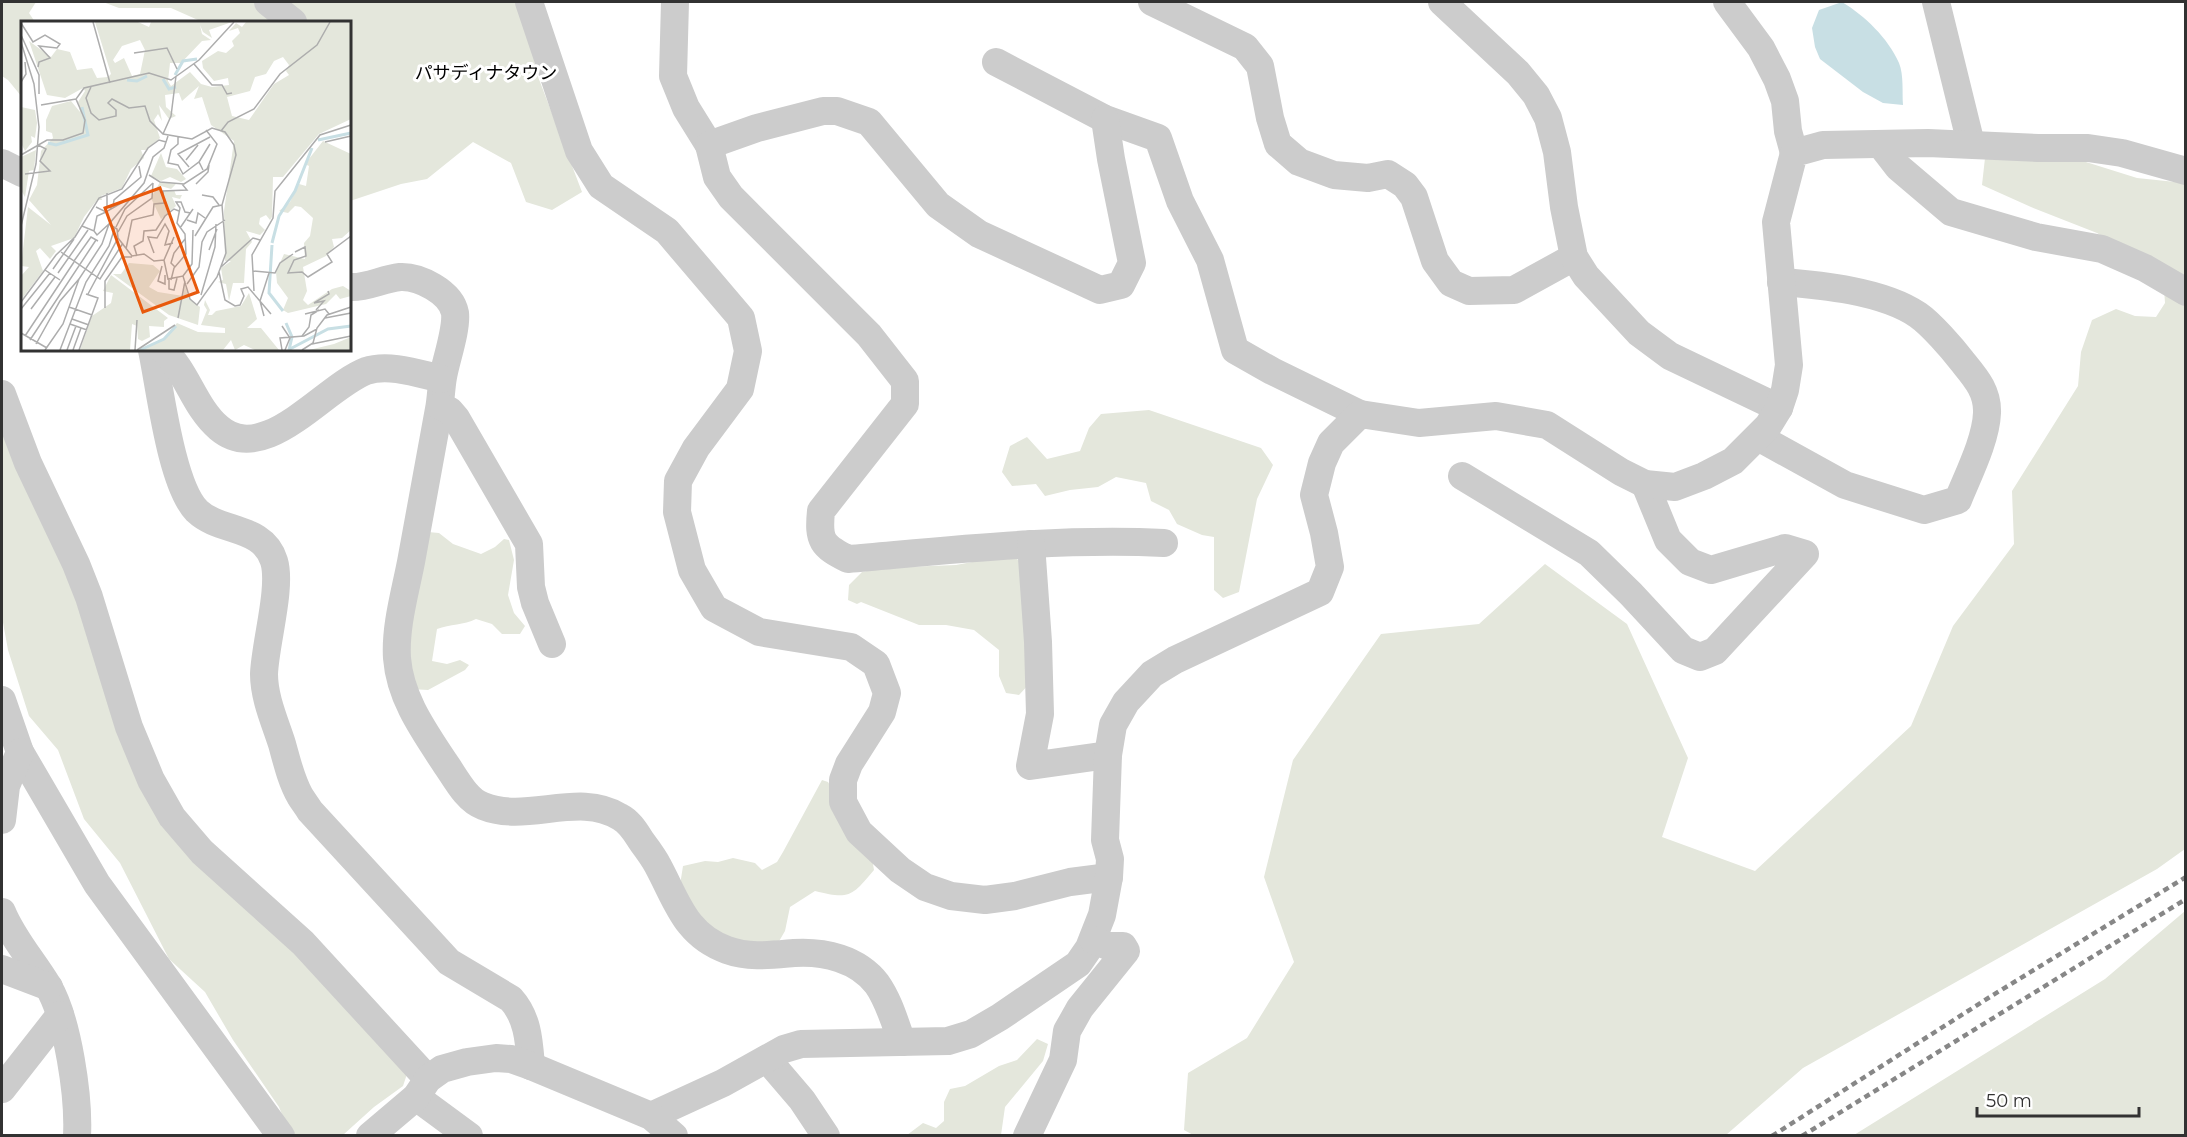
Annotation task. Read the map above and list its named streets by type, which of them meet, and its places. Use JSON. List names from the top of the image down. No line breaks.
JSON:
{"districts":["パサディナタウン"],"scale_bar":"50 m"}
